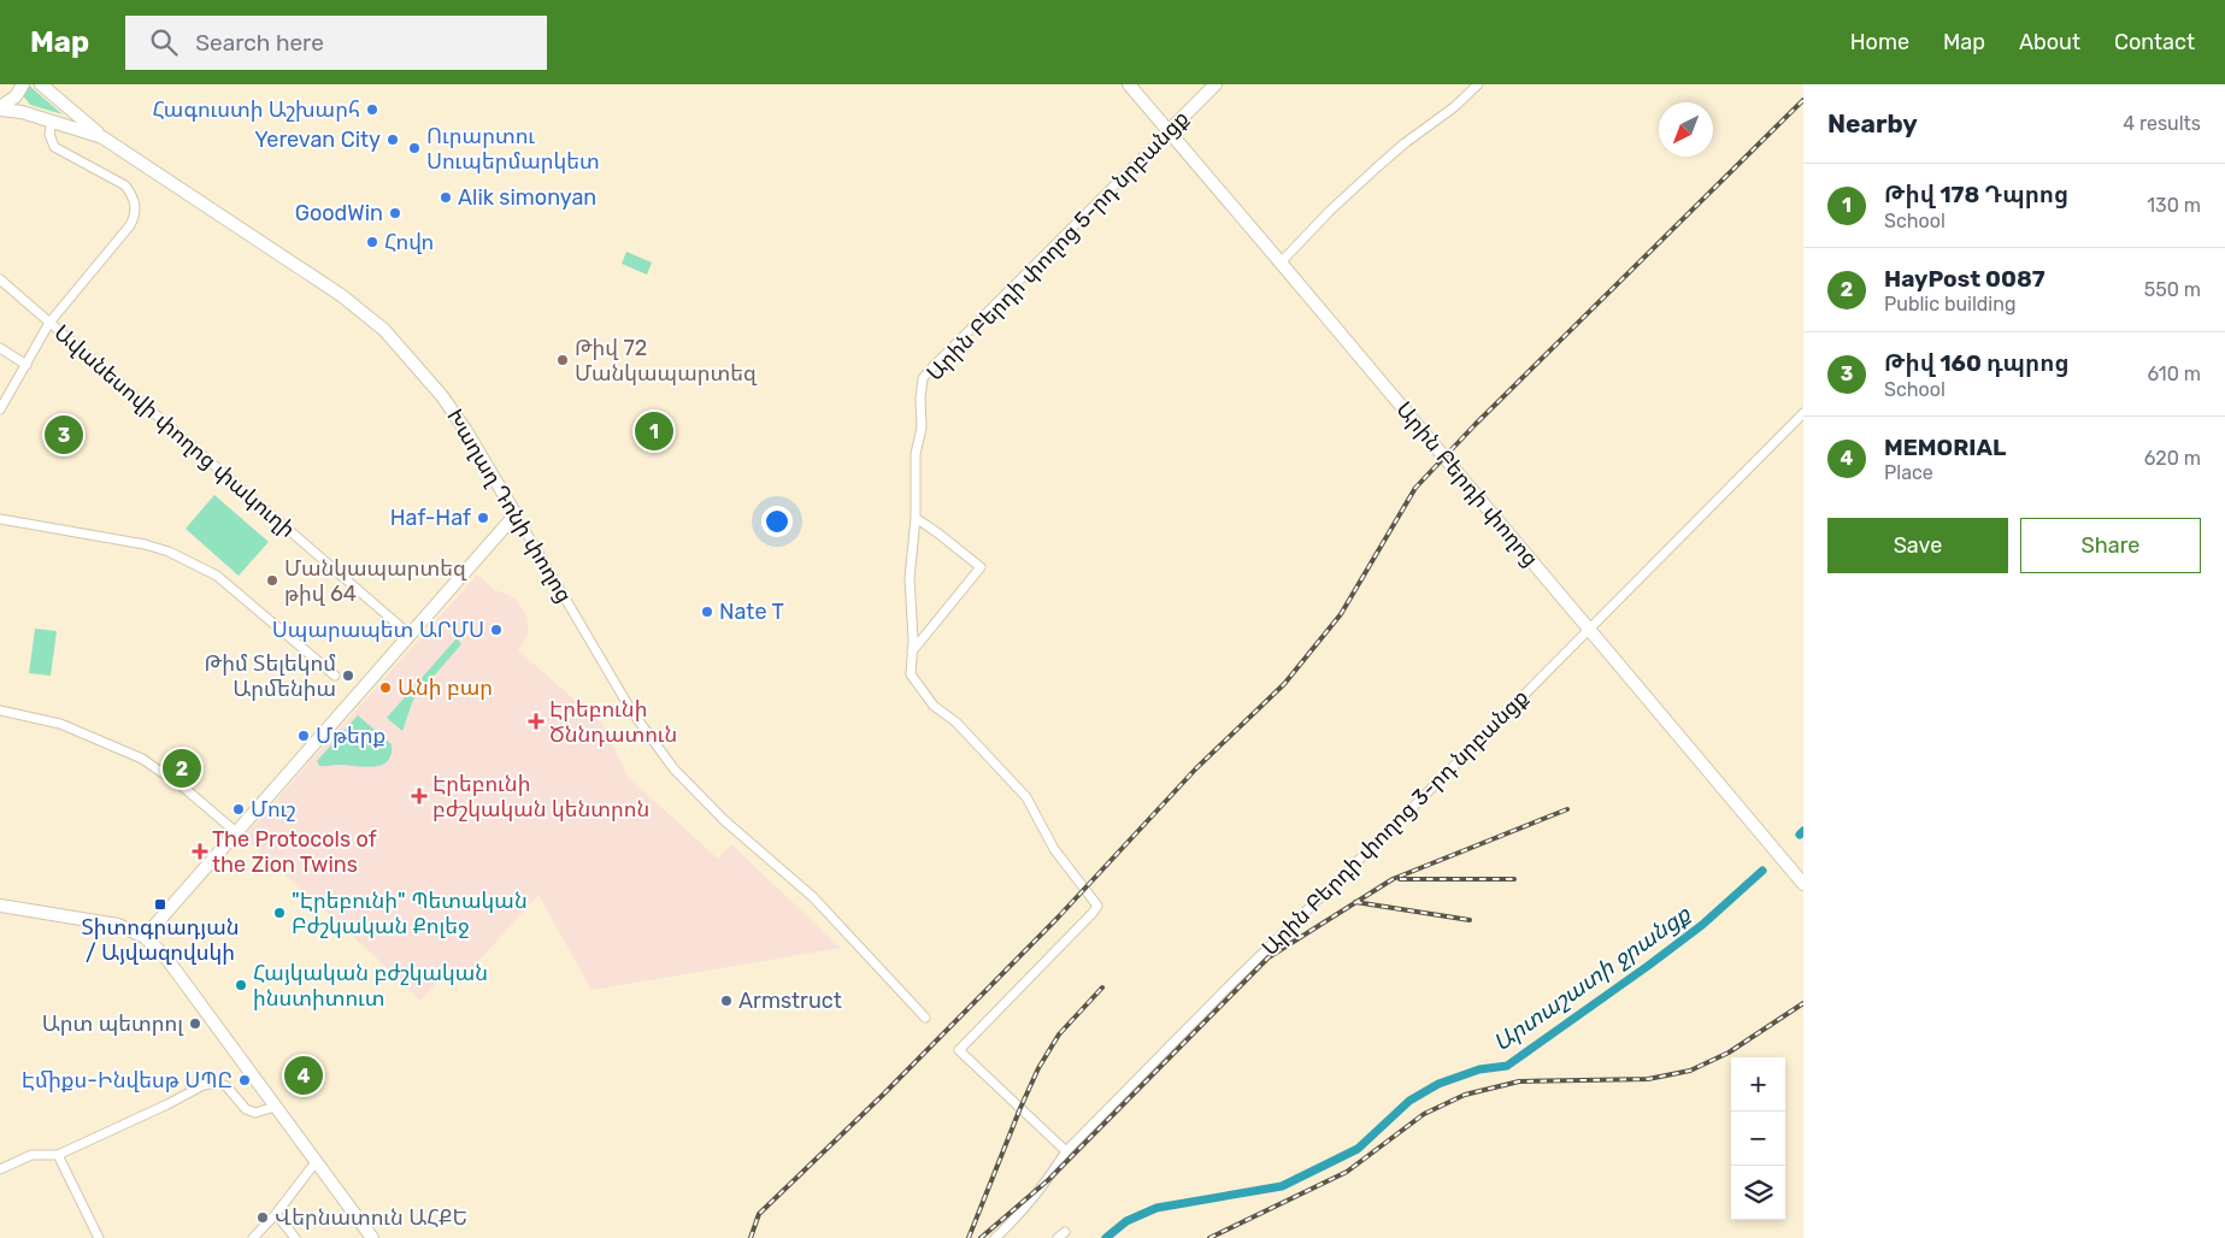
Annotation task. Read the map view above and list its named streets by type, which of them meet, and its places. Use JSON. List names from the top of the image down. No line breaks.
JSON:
{"streets":{"street":["Արին Բերդի փողոց 5-րդ նրբանցք","Ավանեսովի փողոց փակուղի","Արին Բերդի փողոց","Խաղաղ Դոնի փողոց","Արին Բերդի փողոց 3-րդ նրբանցք"]},"crossings":[["Արին Բերդի փողոց 5-րդ նրբանցք","Արին Բերդի փողոց"],["Արին Բերդի փողոց 5-րդ նրբանցք","Արին Բերդի փողոց 3-րդ նրբանցք"],["Արին Բերդի փողոց","Արին Բերդի փողոց 3-րդ նրբանցք"]],"water":["Արտաշատի ջրանցք"],"places":{"other":["Հագուստի Աշխարհ","Yerevan City","Ուրարտու Սուպերմարկետ","Alik simonyan","GoodWin","Հովո","Թիվ 72 Մանկապարտեզ","Haf-Haf","Մանկապարտեզ թիվ 64","Nate T","Սպարապետ ԱՐՄՍ","Թիմ Տելեկոմ Արմենիա","Անի բար","Մթերք","Մուշ","\"Էրեբունի\" Պետական Բժշկական Քոլեջ","Հայկական բժշկական ինստիտուտ","Armstruct","Արտ պետրոլ","Էմիքս-Ինվեսթ ՍՊԸ","Վերնատուն ԱՀՔԵ"],"health":["Էրեբունի Ծննդատուն","Էրեբունի բժշկական կենտրոն","The Protocols of the Zion Twins"],"transit":["Տիտոգրադյան / Այվազովսկի"]},"north":"bottom left","page":{"header":"Map","search":"Search here","nav":["Home","Map","About","Contact"],"heading":["Nearby","4 results"],"list":[{"mark":"1","name":"Թիվ 178 Դպրոց","note":"School","value":"130 m"},{"mark":"2","name":"HayPost 0087","note":"Public building","value":"550 m"},{"mark":"3","name":"Թիվ 160 դպրոց","note":"School","value":"610 m"},{"mark":"4","name":"MEMORIAL","note":"Place","value":"620 m"}],"pins":["1","3","2","4"],"buttons":["Save","Share"],"map_buttons":["+","−"]}}
